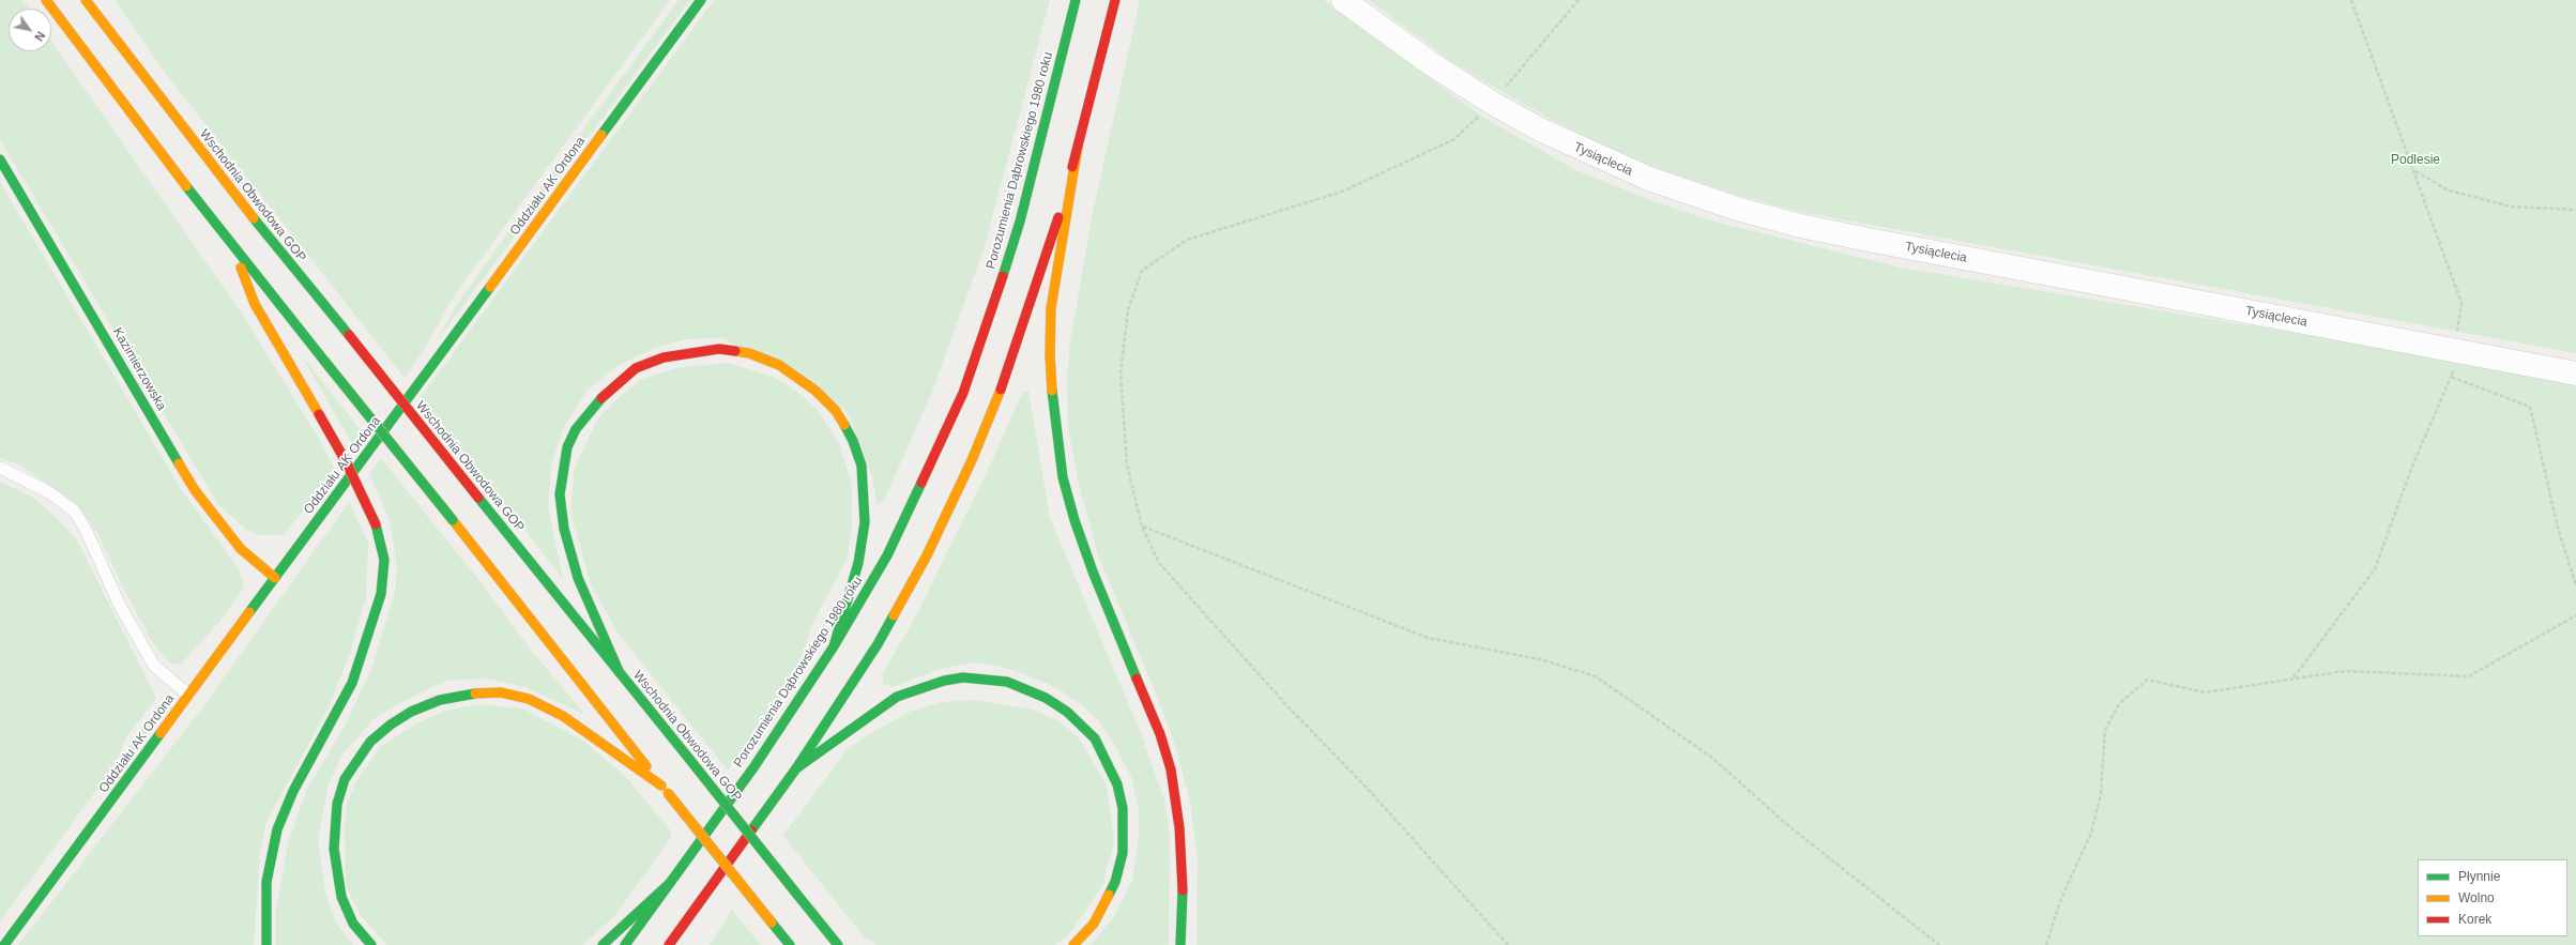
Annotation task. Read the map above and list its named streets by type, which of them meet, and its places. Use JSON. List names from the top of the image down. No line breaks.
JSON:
{"streets":{"main road":["Porozumienia Dąbrowskiego 1980 roku","Oddziału AK Ordona","Wschodnia Obwodowa GOP","Kazimierzowska"],"street":["Tysiąclecia"]},"crossings":[["Oddziału AK Ordona","Kazimierzowska"]],"parks":["Podlesie"],"legend":["Płynnie","Wolno","Korek"],"north":"bottom right"}
